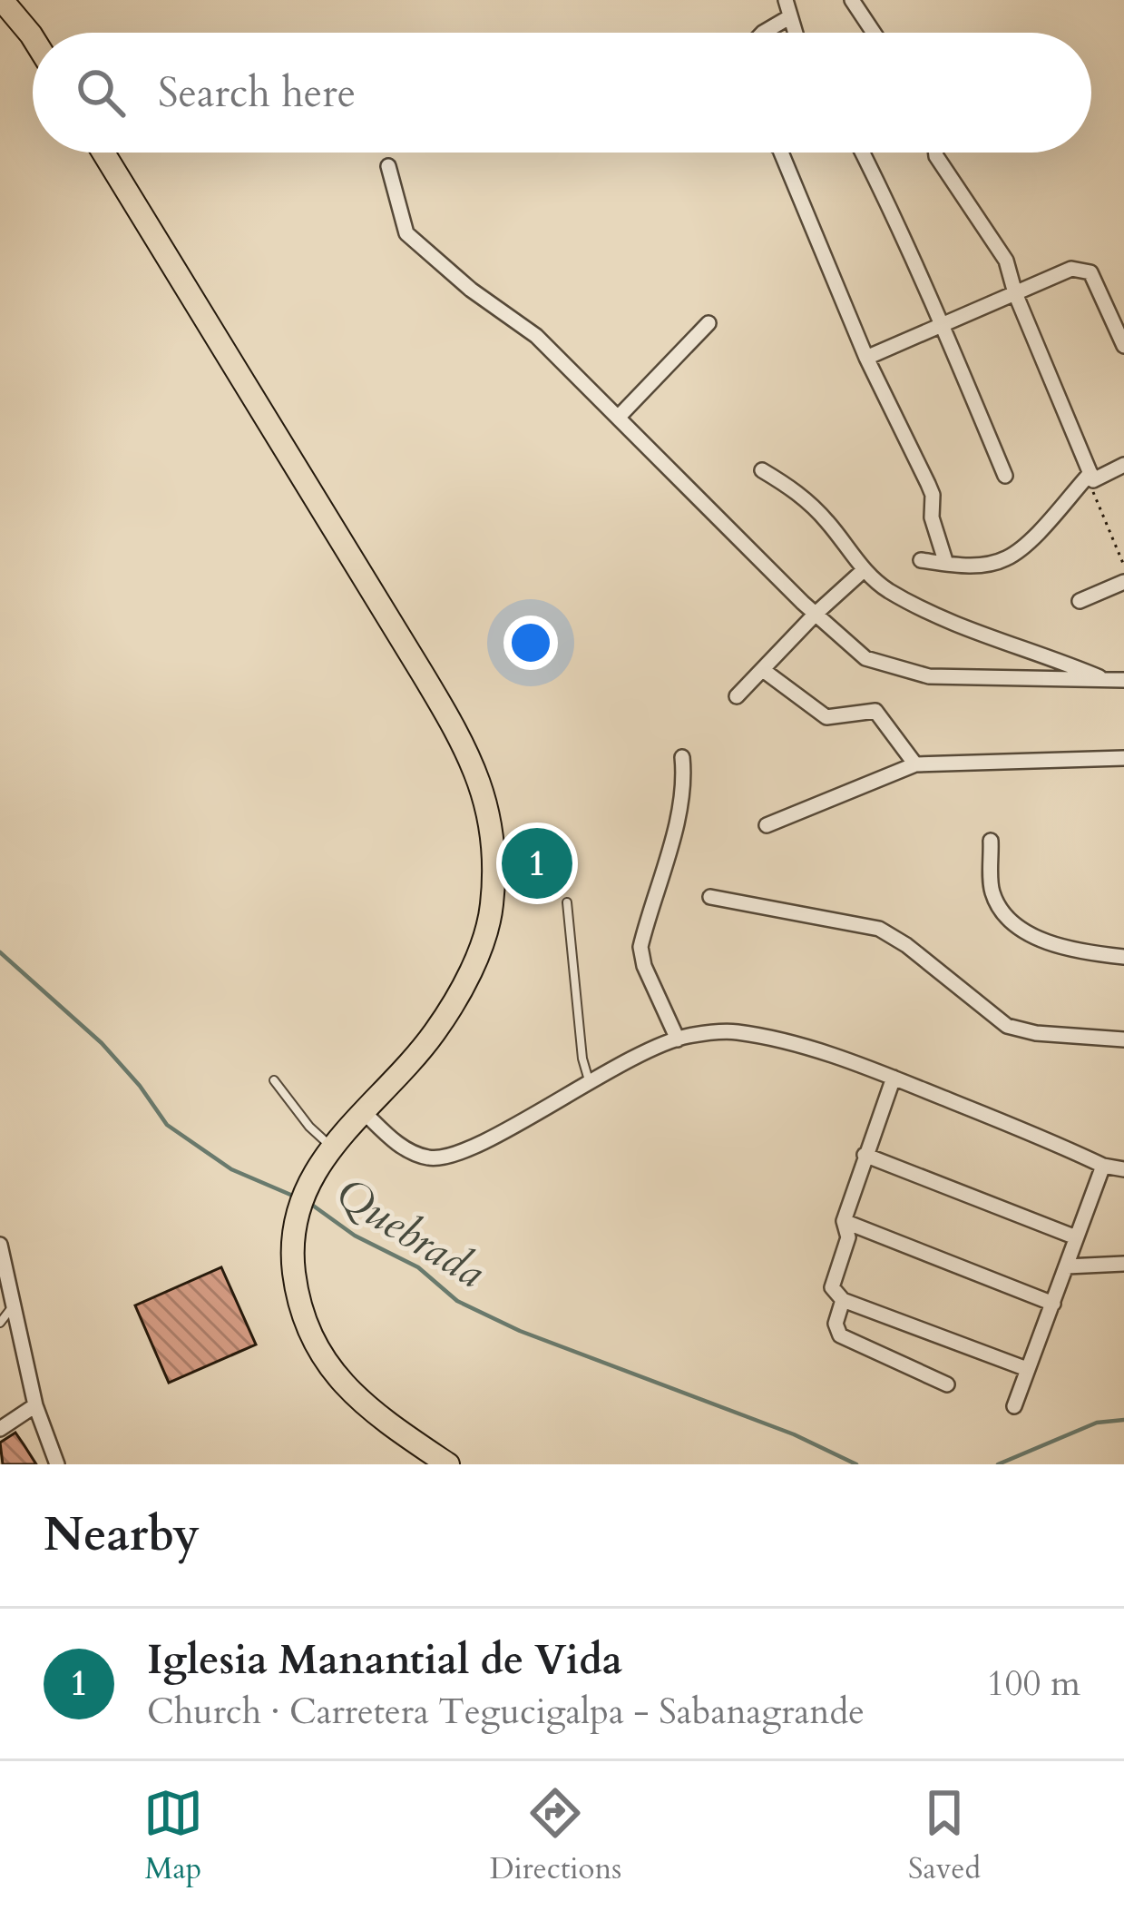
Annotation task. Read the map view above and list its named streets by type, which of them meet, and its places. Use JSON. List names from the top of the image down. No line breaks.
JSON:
{"water":["Quebrada"],"page":{"search":"Search here","pins":"1","heading":"Nearby","list":[{"mark":"1","name":"Iglesia Manantial de Vida","note":"Church · Carretera Tegucigalpa - Sabanagrande","value":"100 m"}],"nav":["Map","Directions","Saved"]}}
